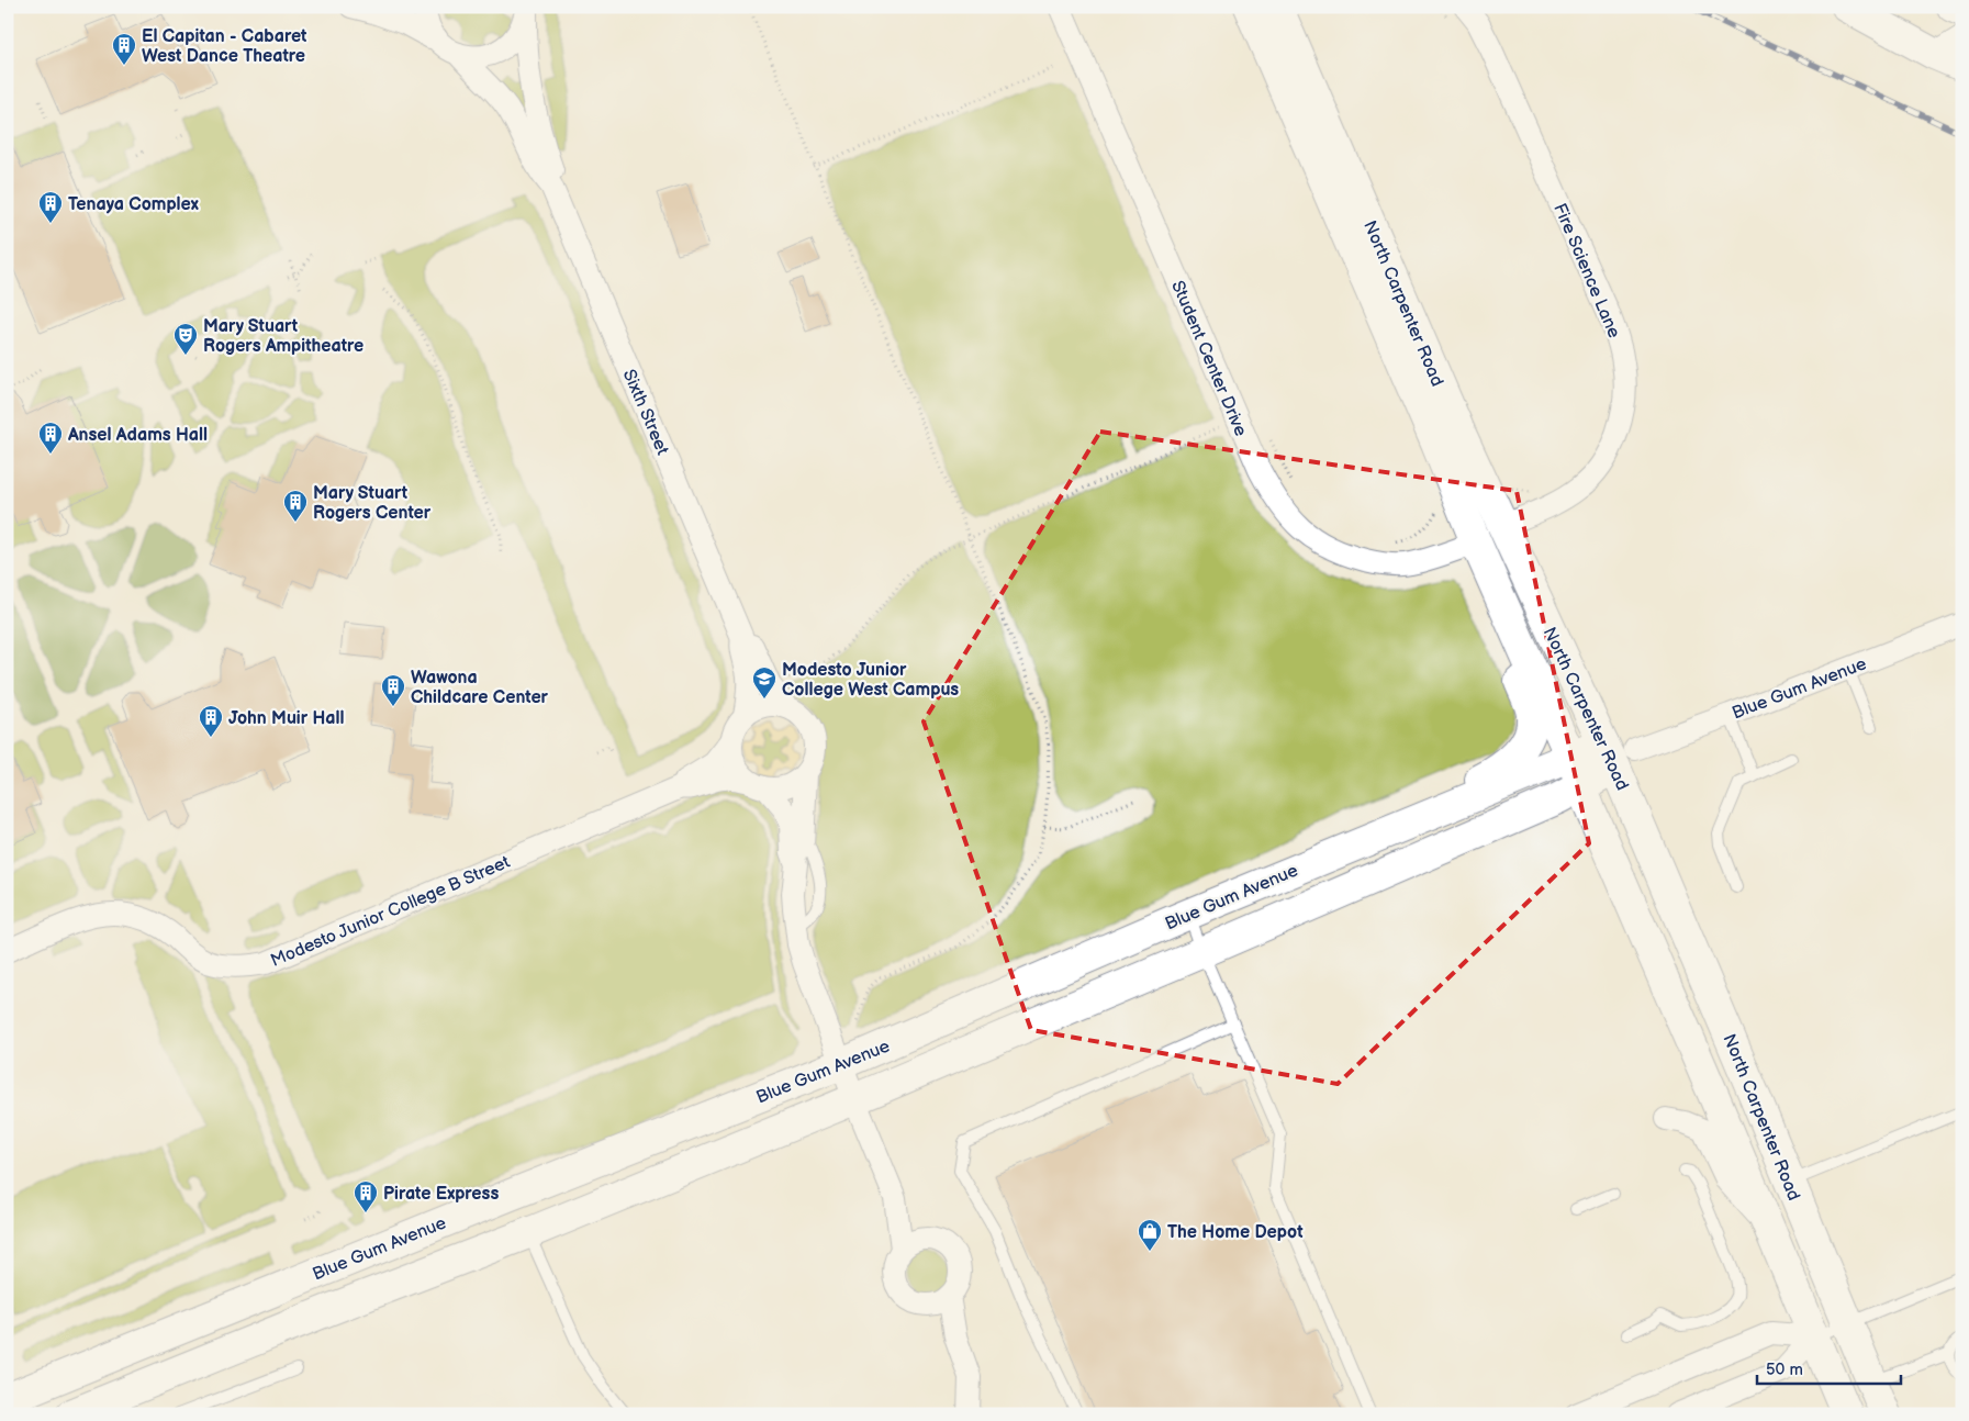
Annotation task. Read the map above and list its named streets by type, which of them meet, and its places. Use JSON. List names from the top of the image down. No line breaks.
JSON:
{"streets":{"main road":["North Carpenter Road","Blue Gum Avenue"],"street":["Fire Science Lane","Student Center Drive","Sixth Street","Modesto Junior College B Street"]},"crossings":[["Fire Science Lane","North Carpenter Road"],["North Carpenter Road","Student Center Drive"],["North Carpenter Road","Blue Gum Avenue"],["Sixth Street","Modesto Junior College B Street"]],"places":{"building":["El Capitan - Cabaret West Dance Theatre","Tenaya Complex","Ansel Adams Hall","Mary Stuart Rogers Center","Wawona Childcare Center","John Muir Hall","Pirate Express"],"theatre":["Mary Stuart Rogers Ampitheatre"],"school or university":["Modesto Junior College West Campus"],"shop":["The Home Depot"]},"scale_bar":"50 m"}
